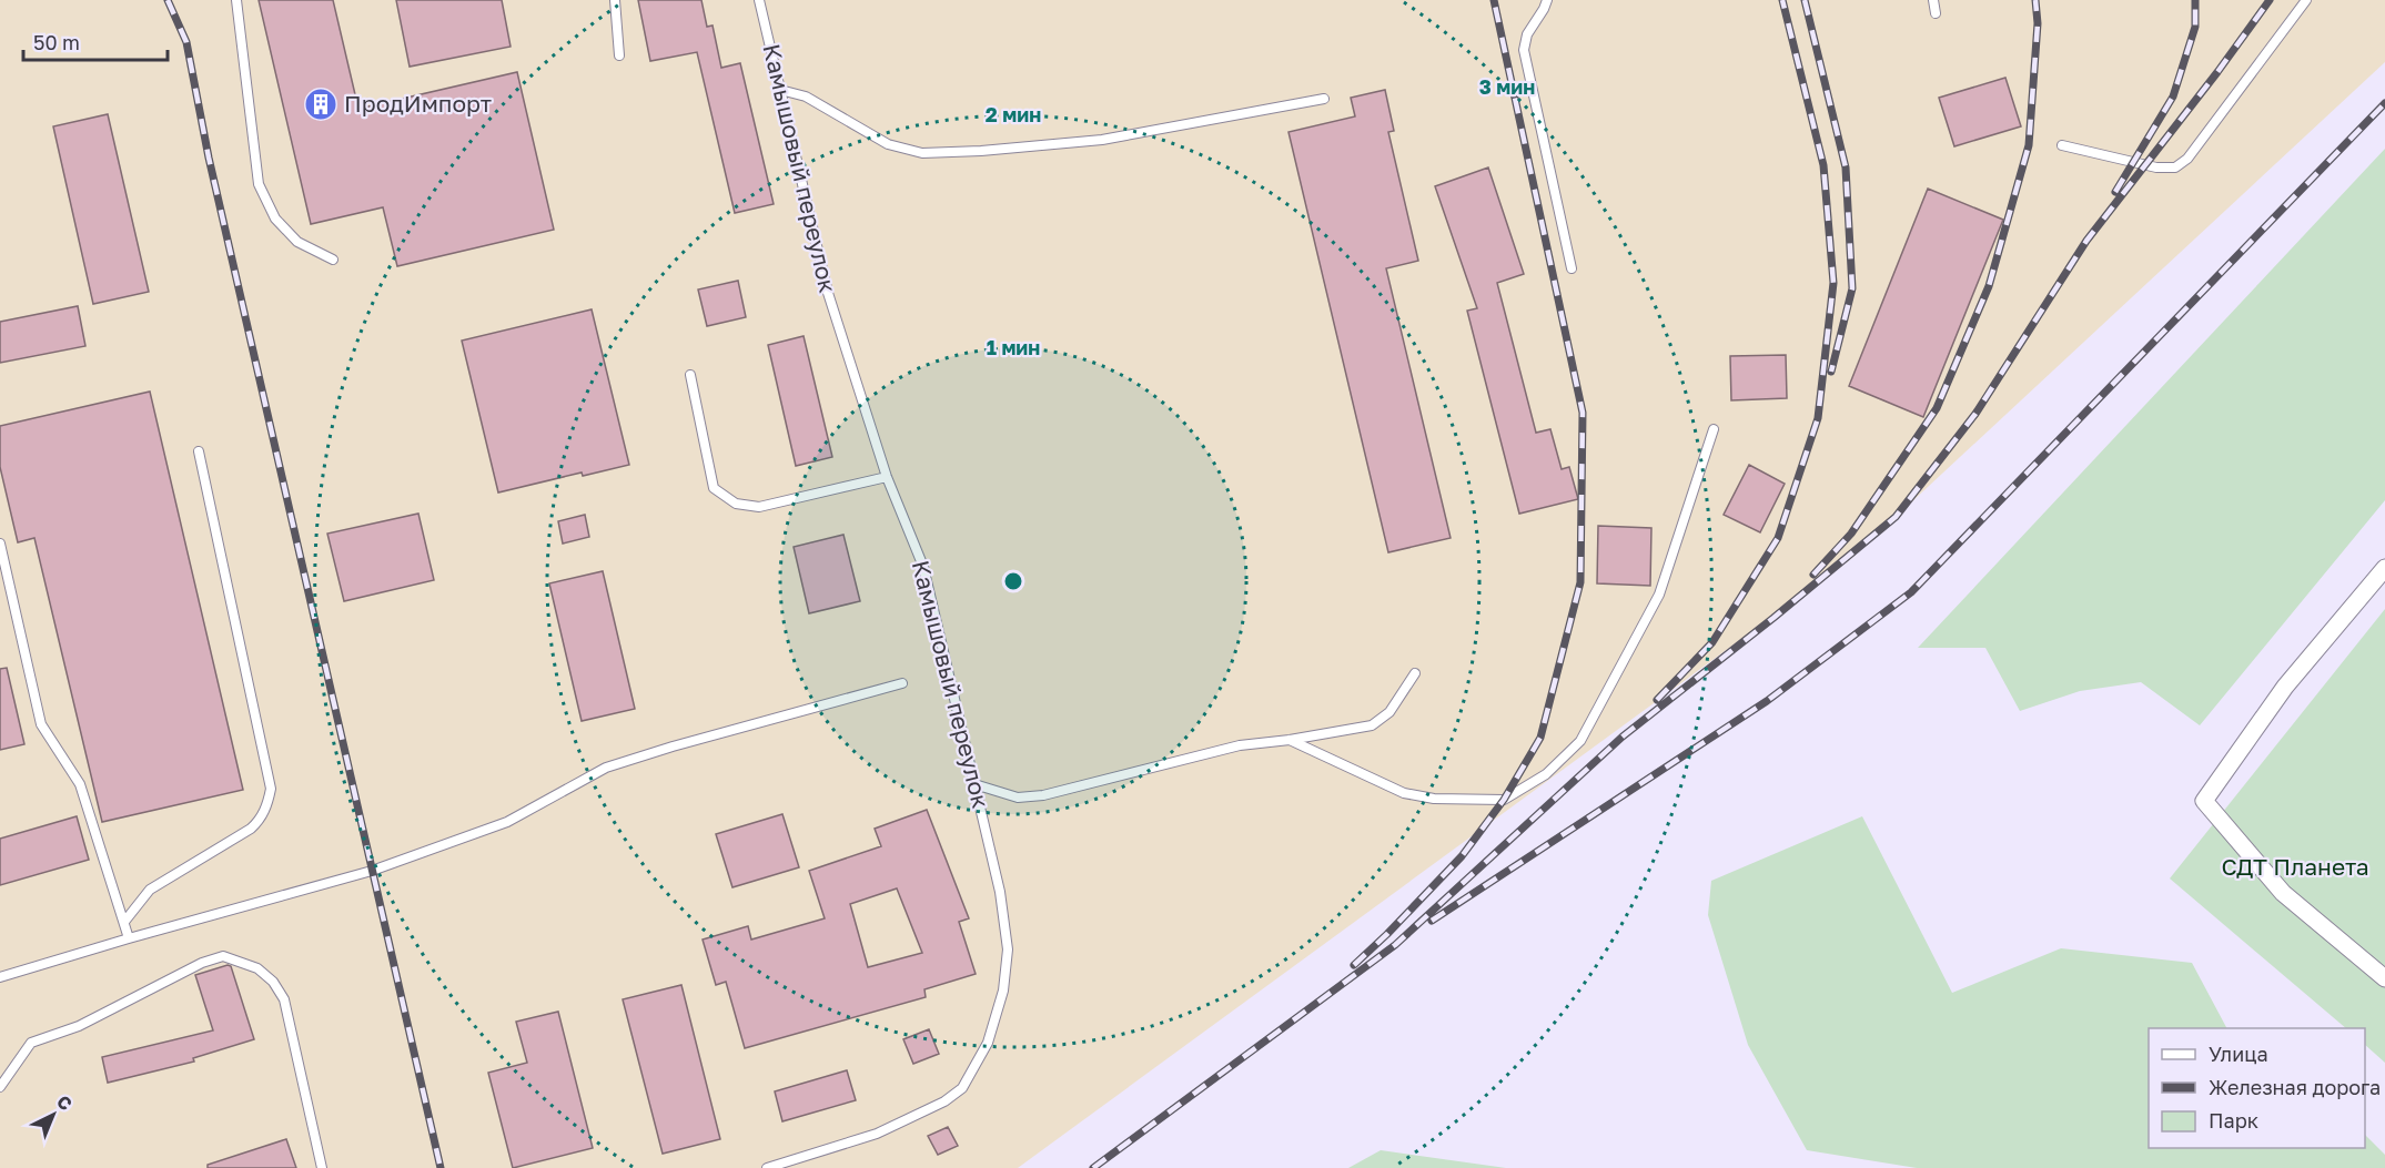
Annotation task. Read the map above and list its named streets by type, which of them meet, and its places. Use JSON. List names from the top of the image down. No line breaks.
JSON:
{"streets":{"lane":["Камышовый переулок"]},"parks":["СДТ Планета"],"places":{"building":["ПродИмпорт"]},"legend":["Улица","Железная дорога","Парк"],"scale_bar":"50 m","north":"top right","rings":["3 мин","2 мин","1 мин"]}
